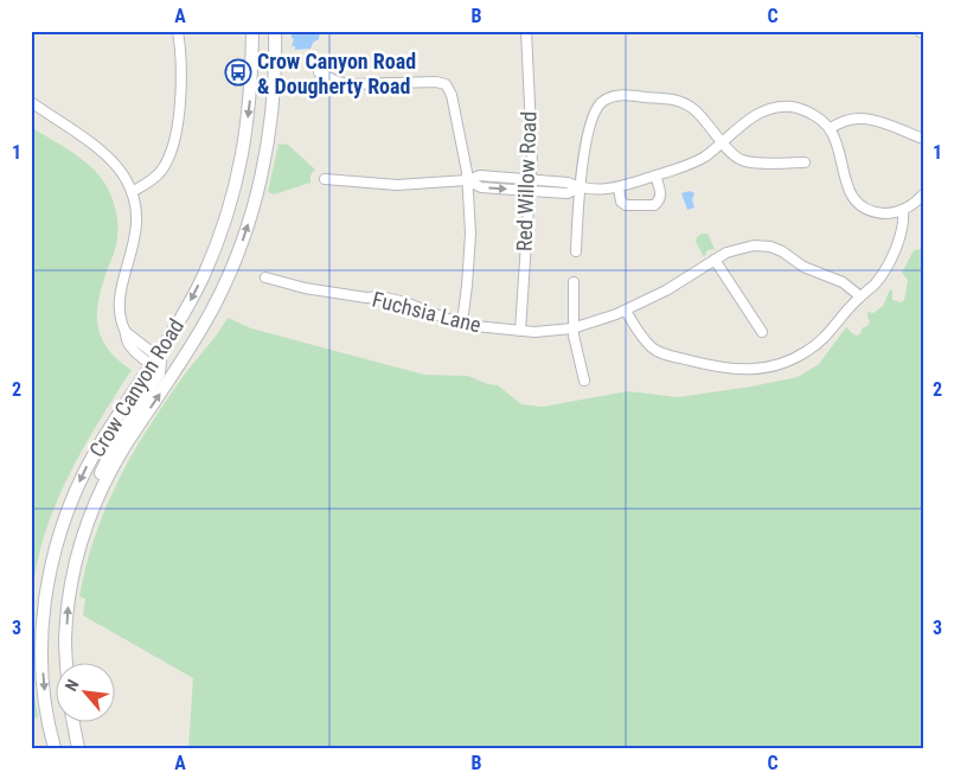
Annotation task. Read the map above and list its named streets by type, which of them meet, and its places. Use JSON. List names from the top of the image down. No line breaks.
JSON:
{"streets":{"main road":["Crow Canyon Road"],"street":["Red Willow Road","Fuchsia Lane"]},"crossings":[["Red Willow Road","Fuchsia Lane"]],"places":{"bus stop":["Crow Canyon Road & Dougherty Road"]},"north":"top left","grid":{"columns":["A","B","C"],"rows":["1","2","3"]}}
